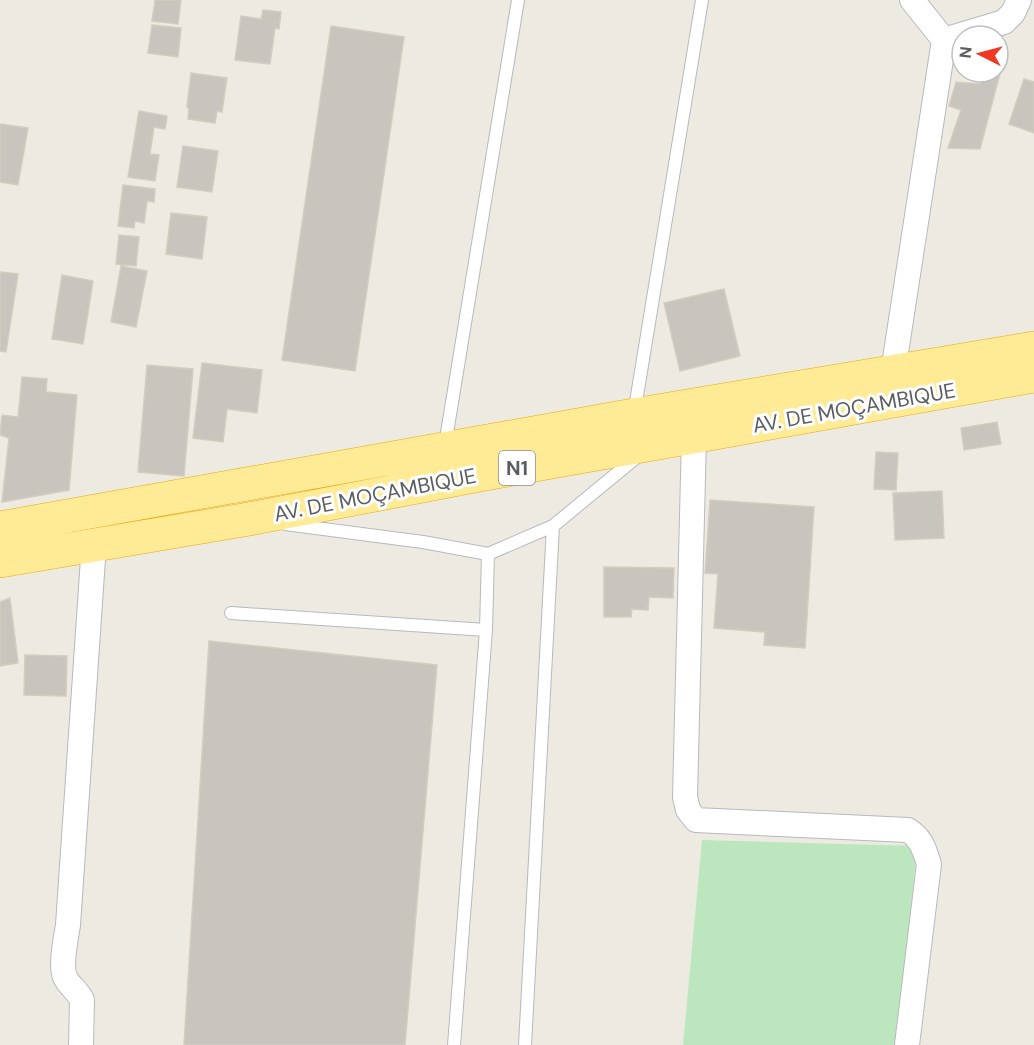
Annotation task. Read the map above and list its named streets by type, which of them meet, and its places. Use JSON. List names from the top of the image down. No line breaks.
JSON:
{"streets":{"highway":["AV. DE MOÇAMBIQUE","N1"]},"north":"left"}
